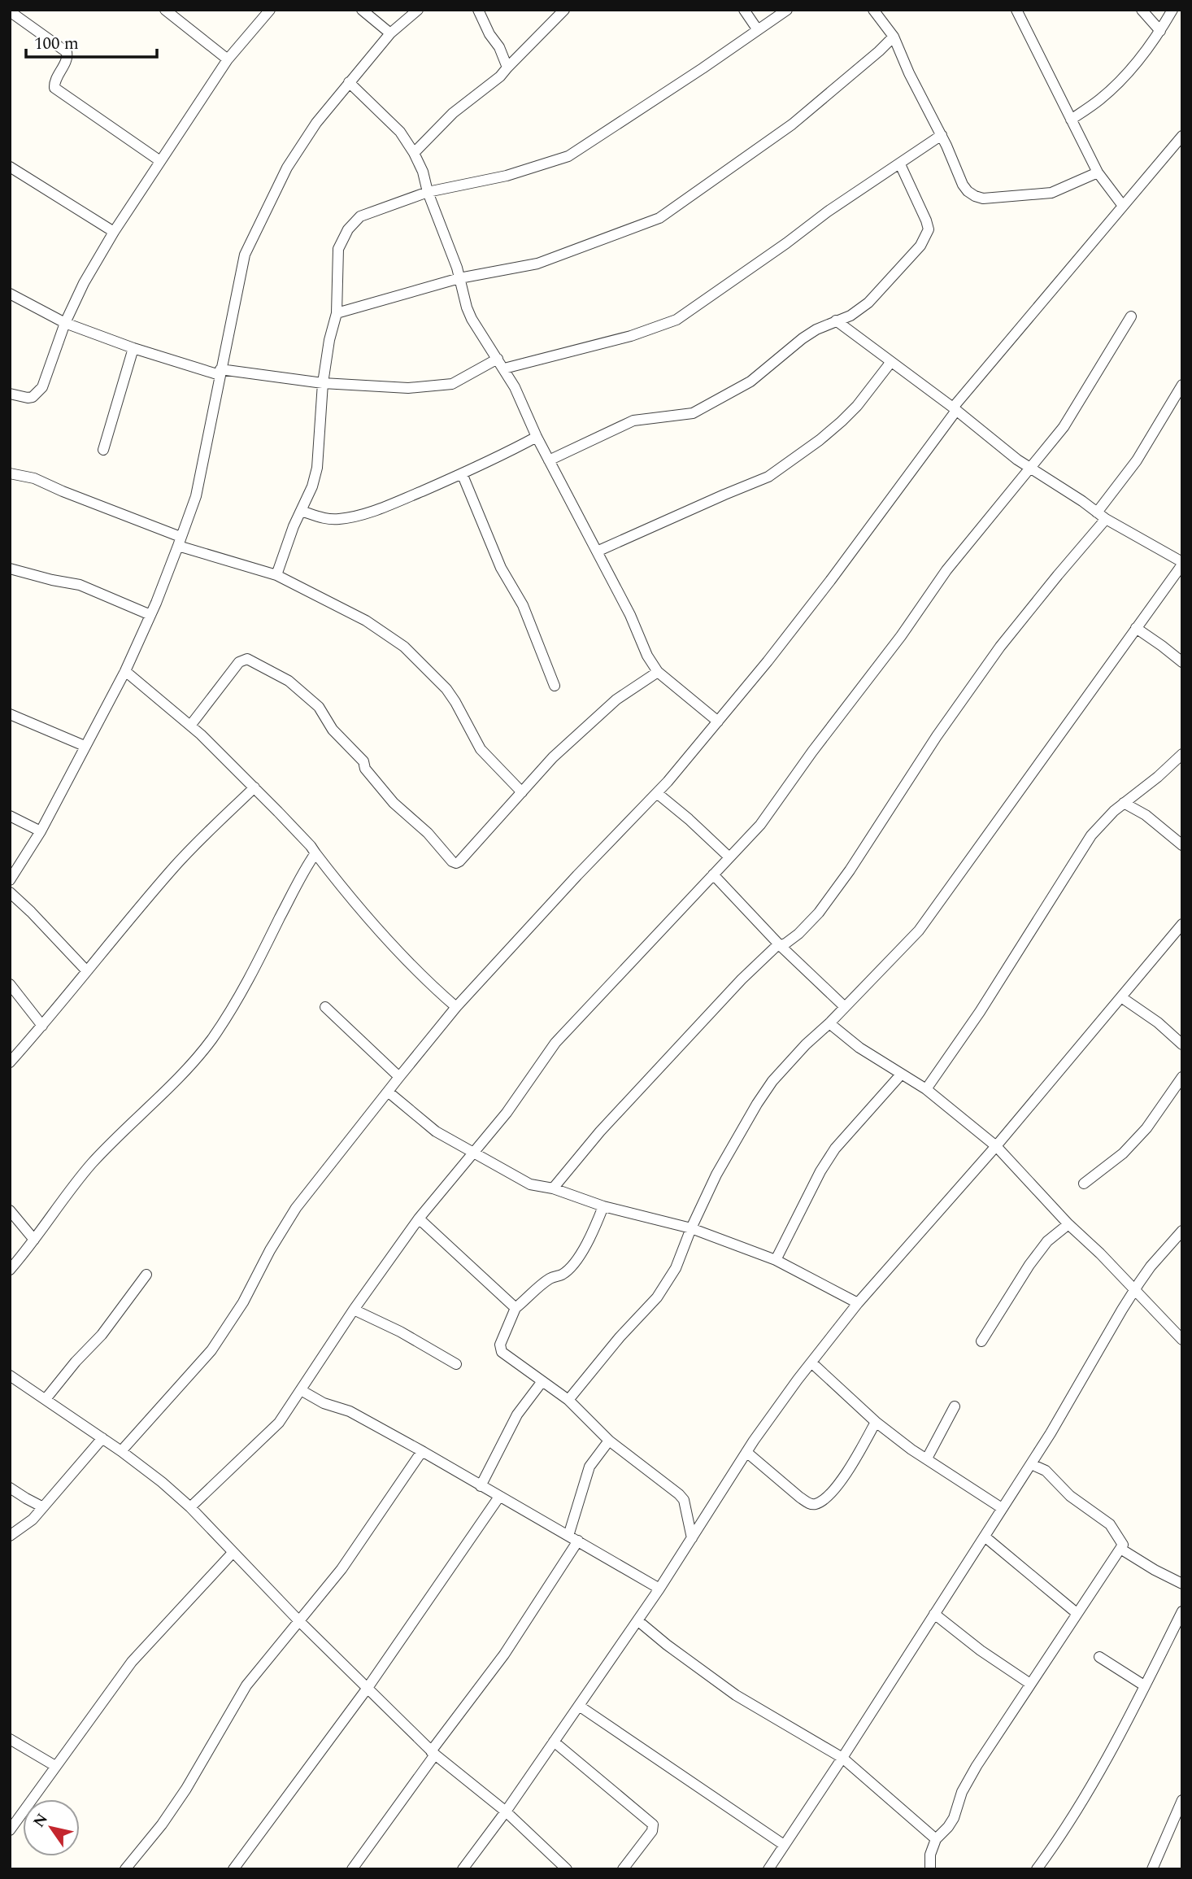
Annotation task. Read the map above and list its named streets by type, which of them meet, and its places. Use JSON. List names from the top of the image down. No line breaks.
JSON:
{"scale_bar":"100 m","north":"top left"}
